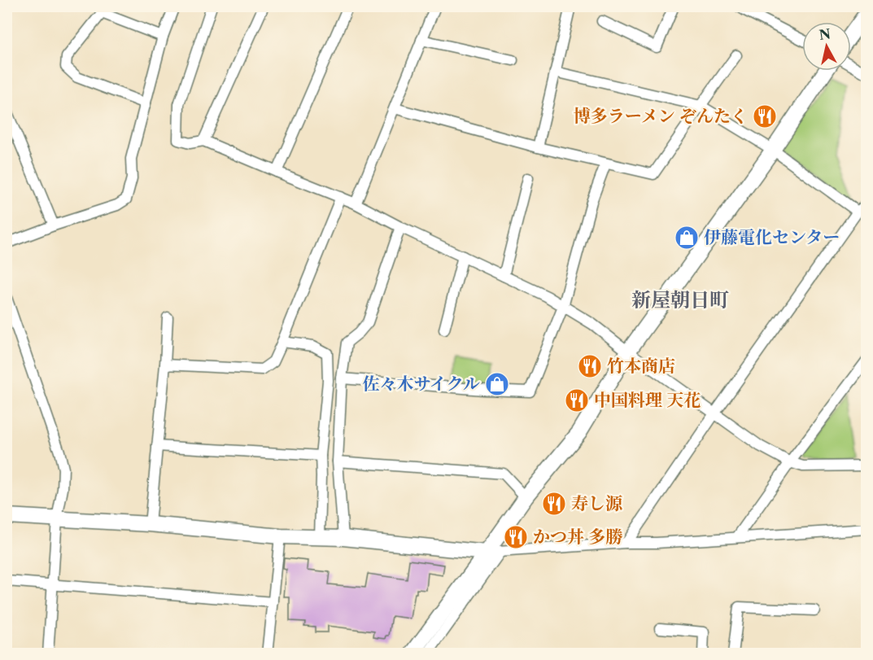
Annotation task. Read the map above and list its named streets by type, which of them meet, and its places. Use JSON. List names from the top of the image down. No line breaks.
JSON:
{"districts":["新屋朝日町"],"places":{"restaurant":["博多ラーメン ぞんたく","竹本商店","中国料理 天花","寿し源","かつ丼 多勝"],"shop":["伊藤電化センター","佐々木サイクル"]},"north":"top"}
